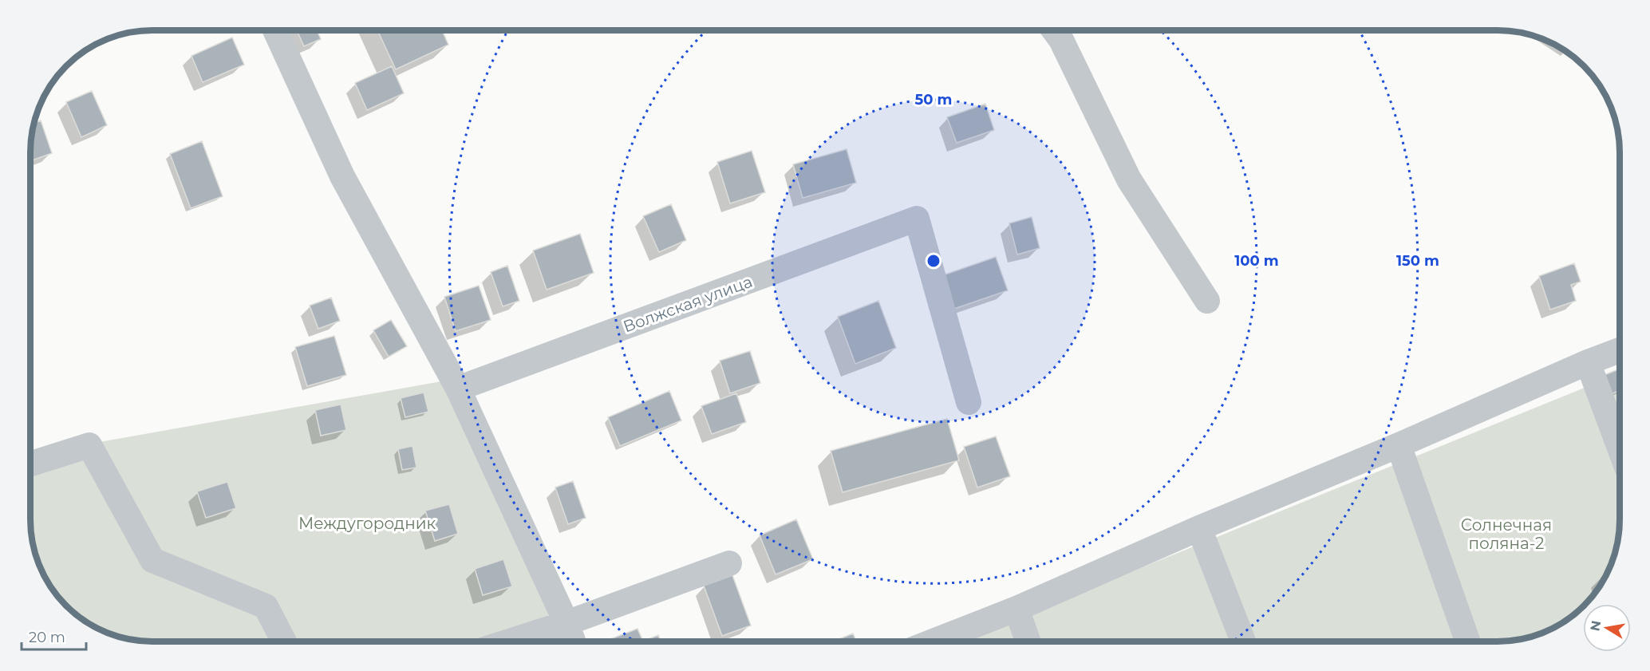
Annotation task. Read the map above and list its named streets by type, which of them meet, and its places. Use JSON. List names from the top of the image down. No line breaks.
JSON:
{"streets":{"street":["Волжская улица"]},"parks":["Междугородник","Солнечная поляна-2"],"scale_bar":"20 m","north":"left","rings":["50 m","100 m","150 m"]}
